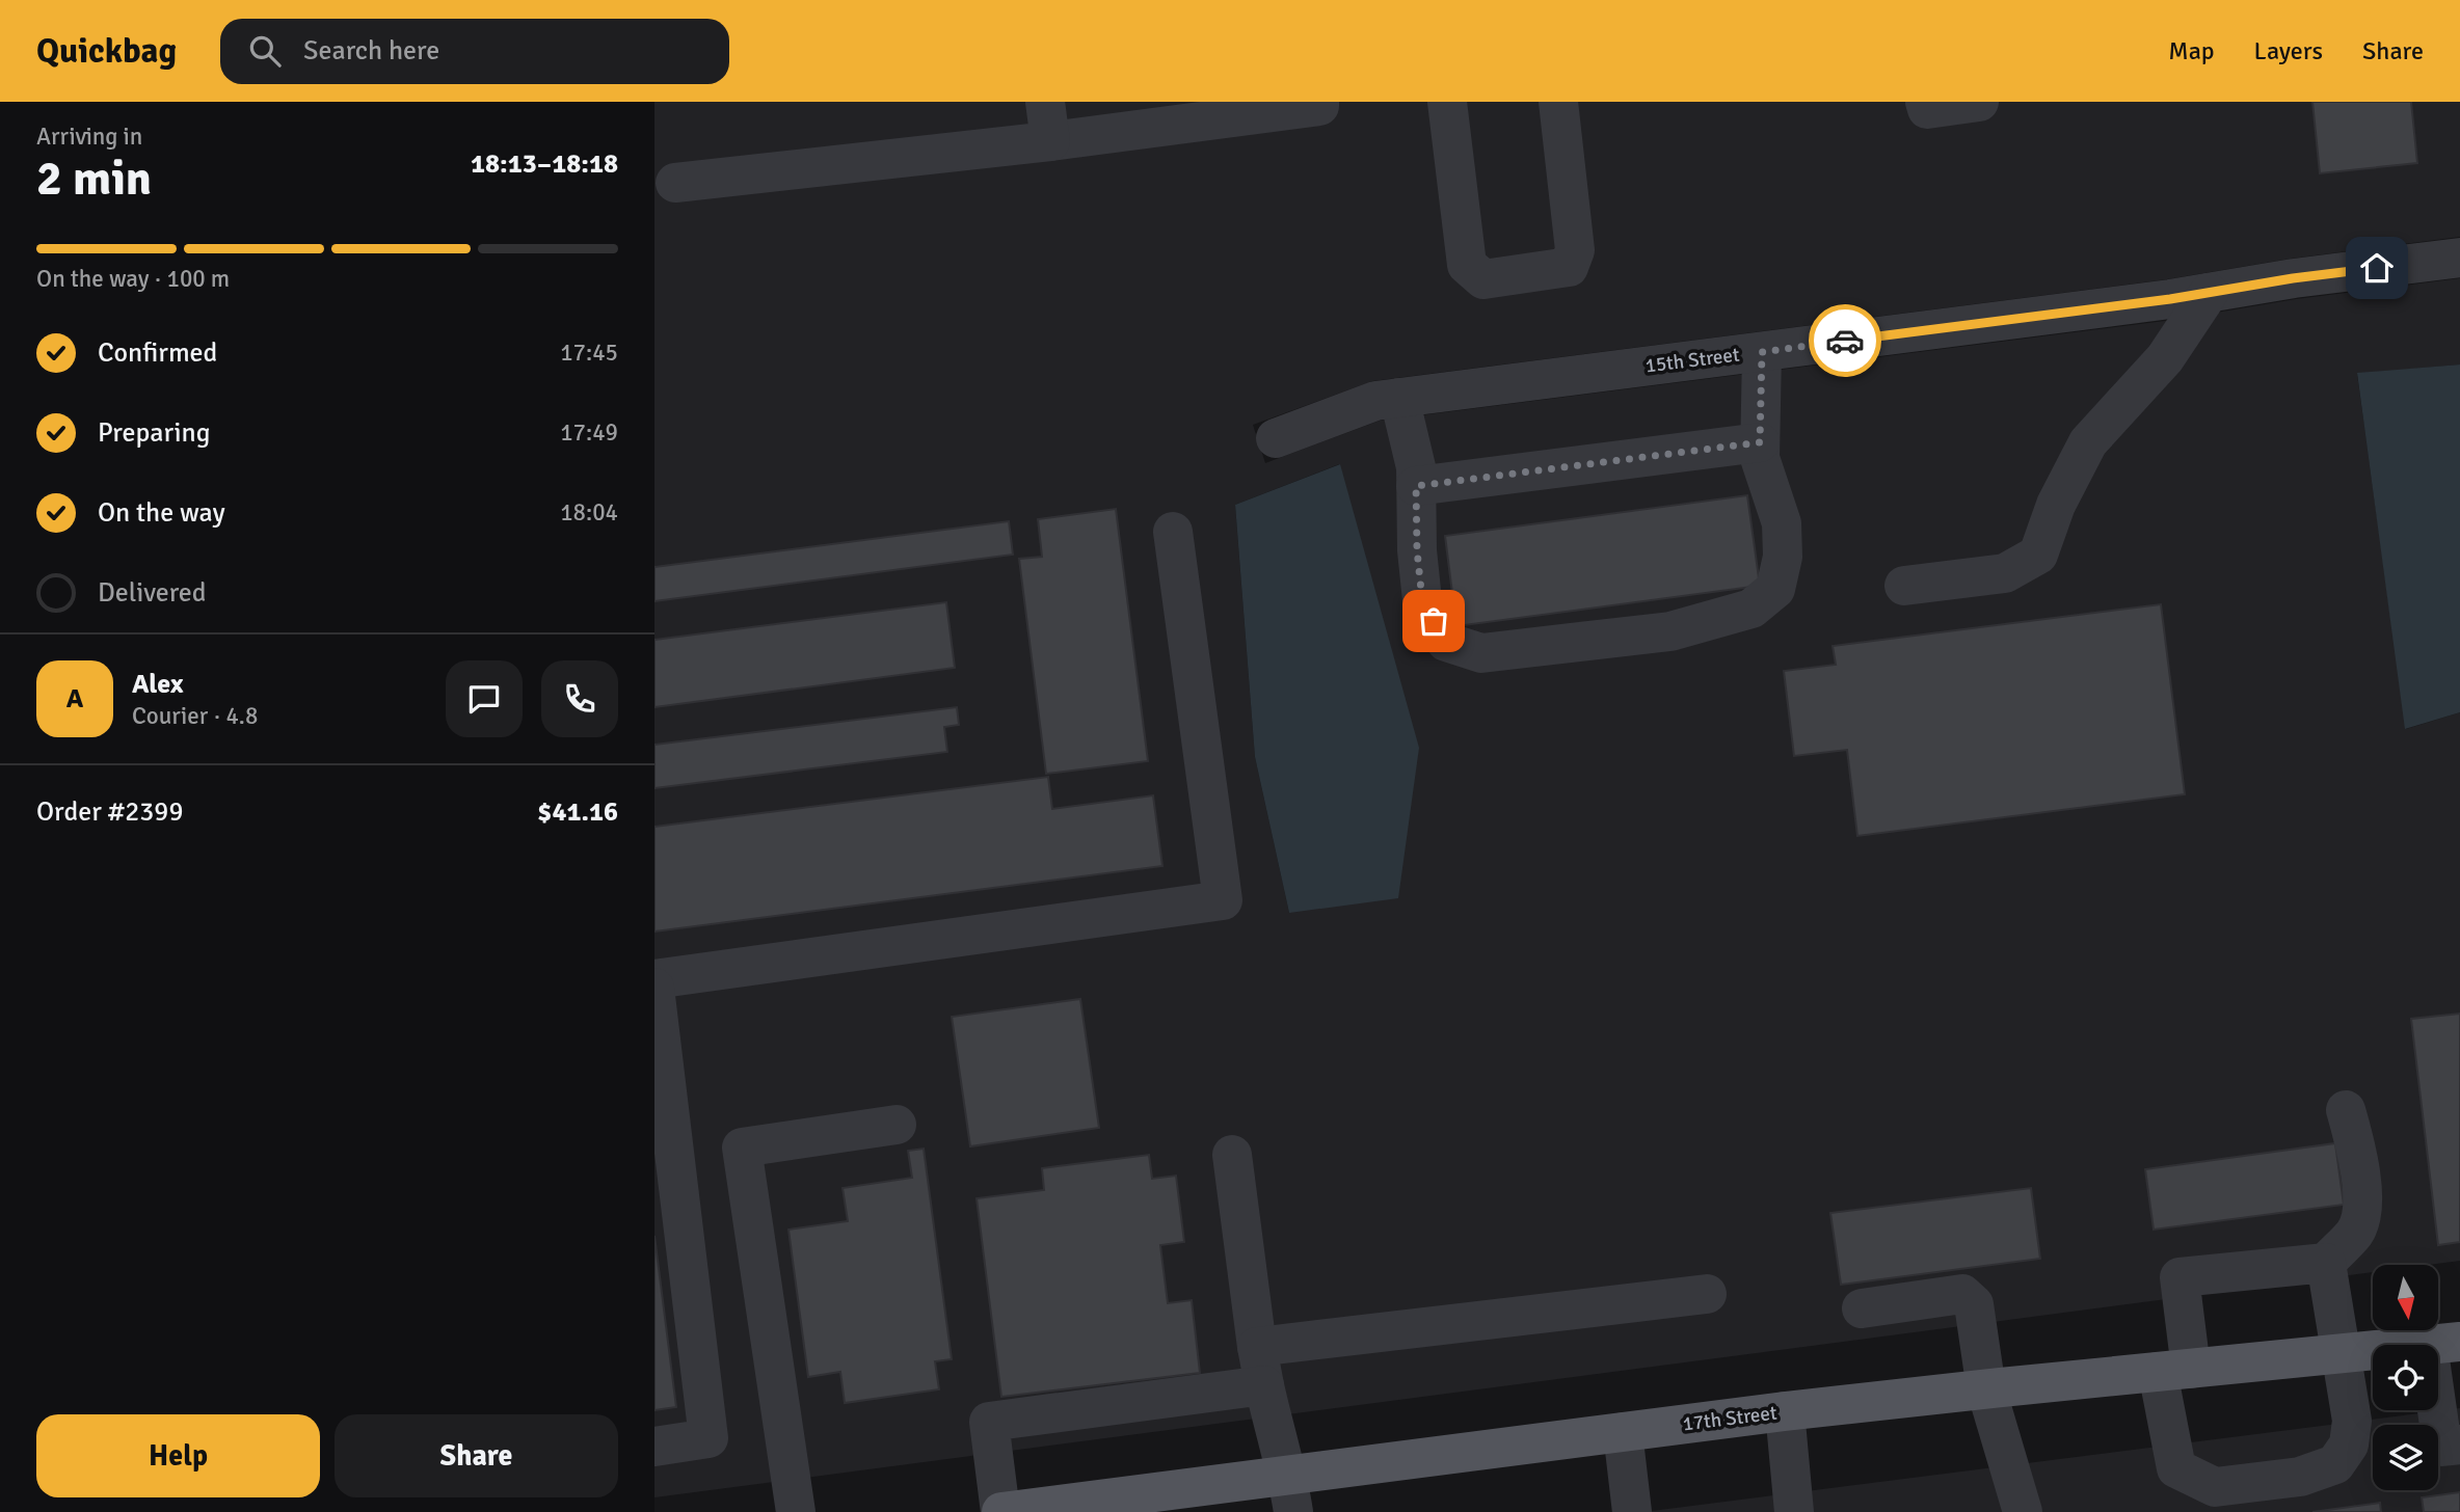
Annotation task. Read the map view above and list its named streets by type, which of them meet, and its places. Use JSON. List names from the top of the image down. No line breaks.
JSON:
{"streets":{"main road":["17th Street"],"street":["15th Street"]},"north":"bottom","page":{"header":"Quickbag","search":"Search here","nav":["Map","Layers","Share"],"heading":["2 min","Arriving in","18:13–18:18"],"panel":["Alex","Courier · 4.8","Order #2399","$41.16"],"bar":"On the way · 100 m","list":[["Confirmed","17:45"],["Preparing","17:49"],["On the way","18:04"],"Delivered"],"round":"A","buttons":["Help","Share"]}}
